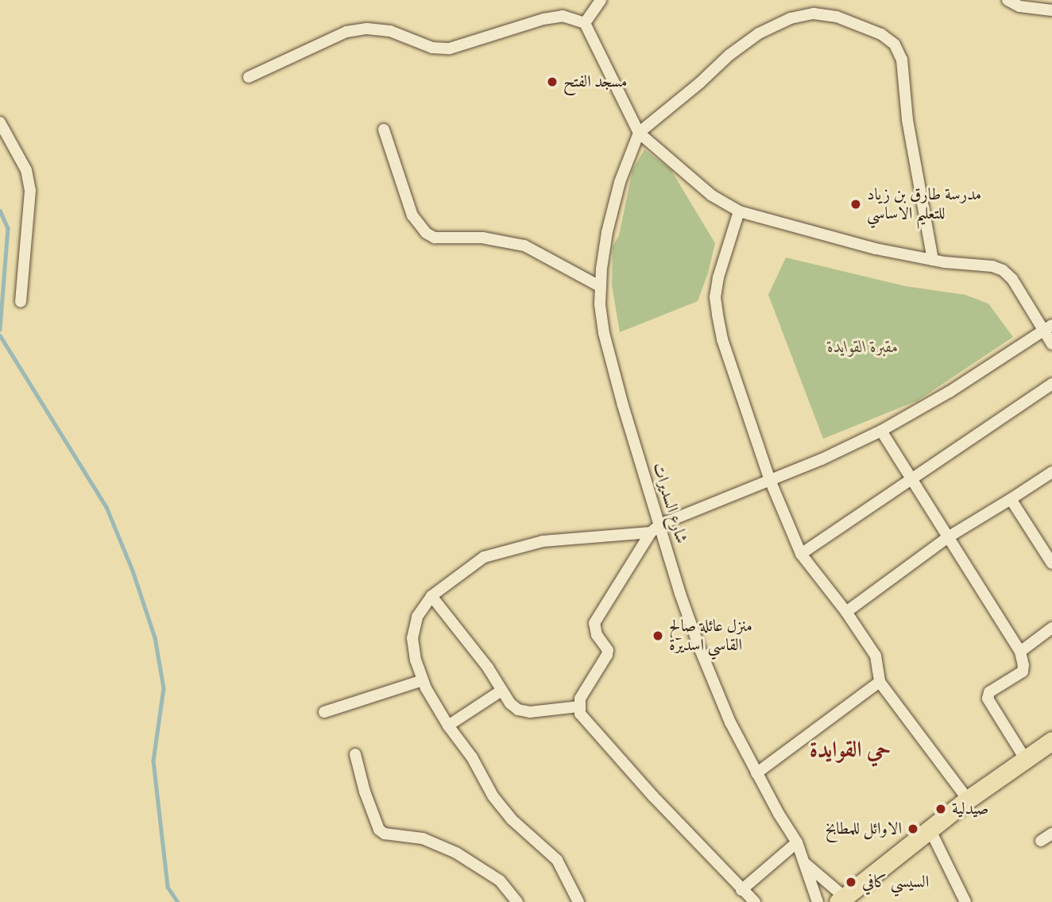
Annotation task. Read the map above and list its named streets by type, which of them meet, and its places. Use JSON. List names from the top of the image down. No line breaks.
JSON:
{"streets":{"street":["شارع السديرات"]},"districts":["حي القوايدة"],"parks":["مقبرة القوايدة"],"places":["مسجد الفتح","مدرسة طارق بن زياد للتعليم الاساسي","منزل عائلة صالح القاسي اسديرة","صيدلية","الاوائل للمطابخ","السيسي كافي"]}
